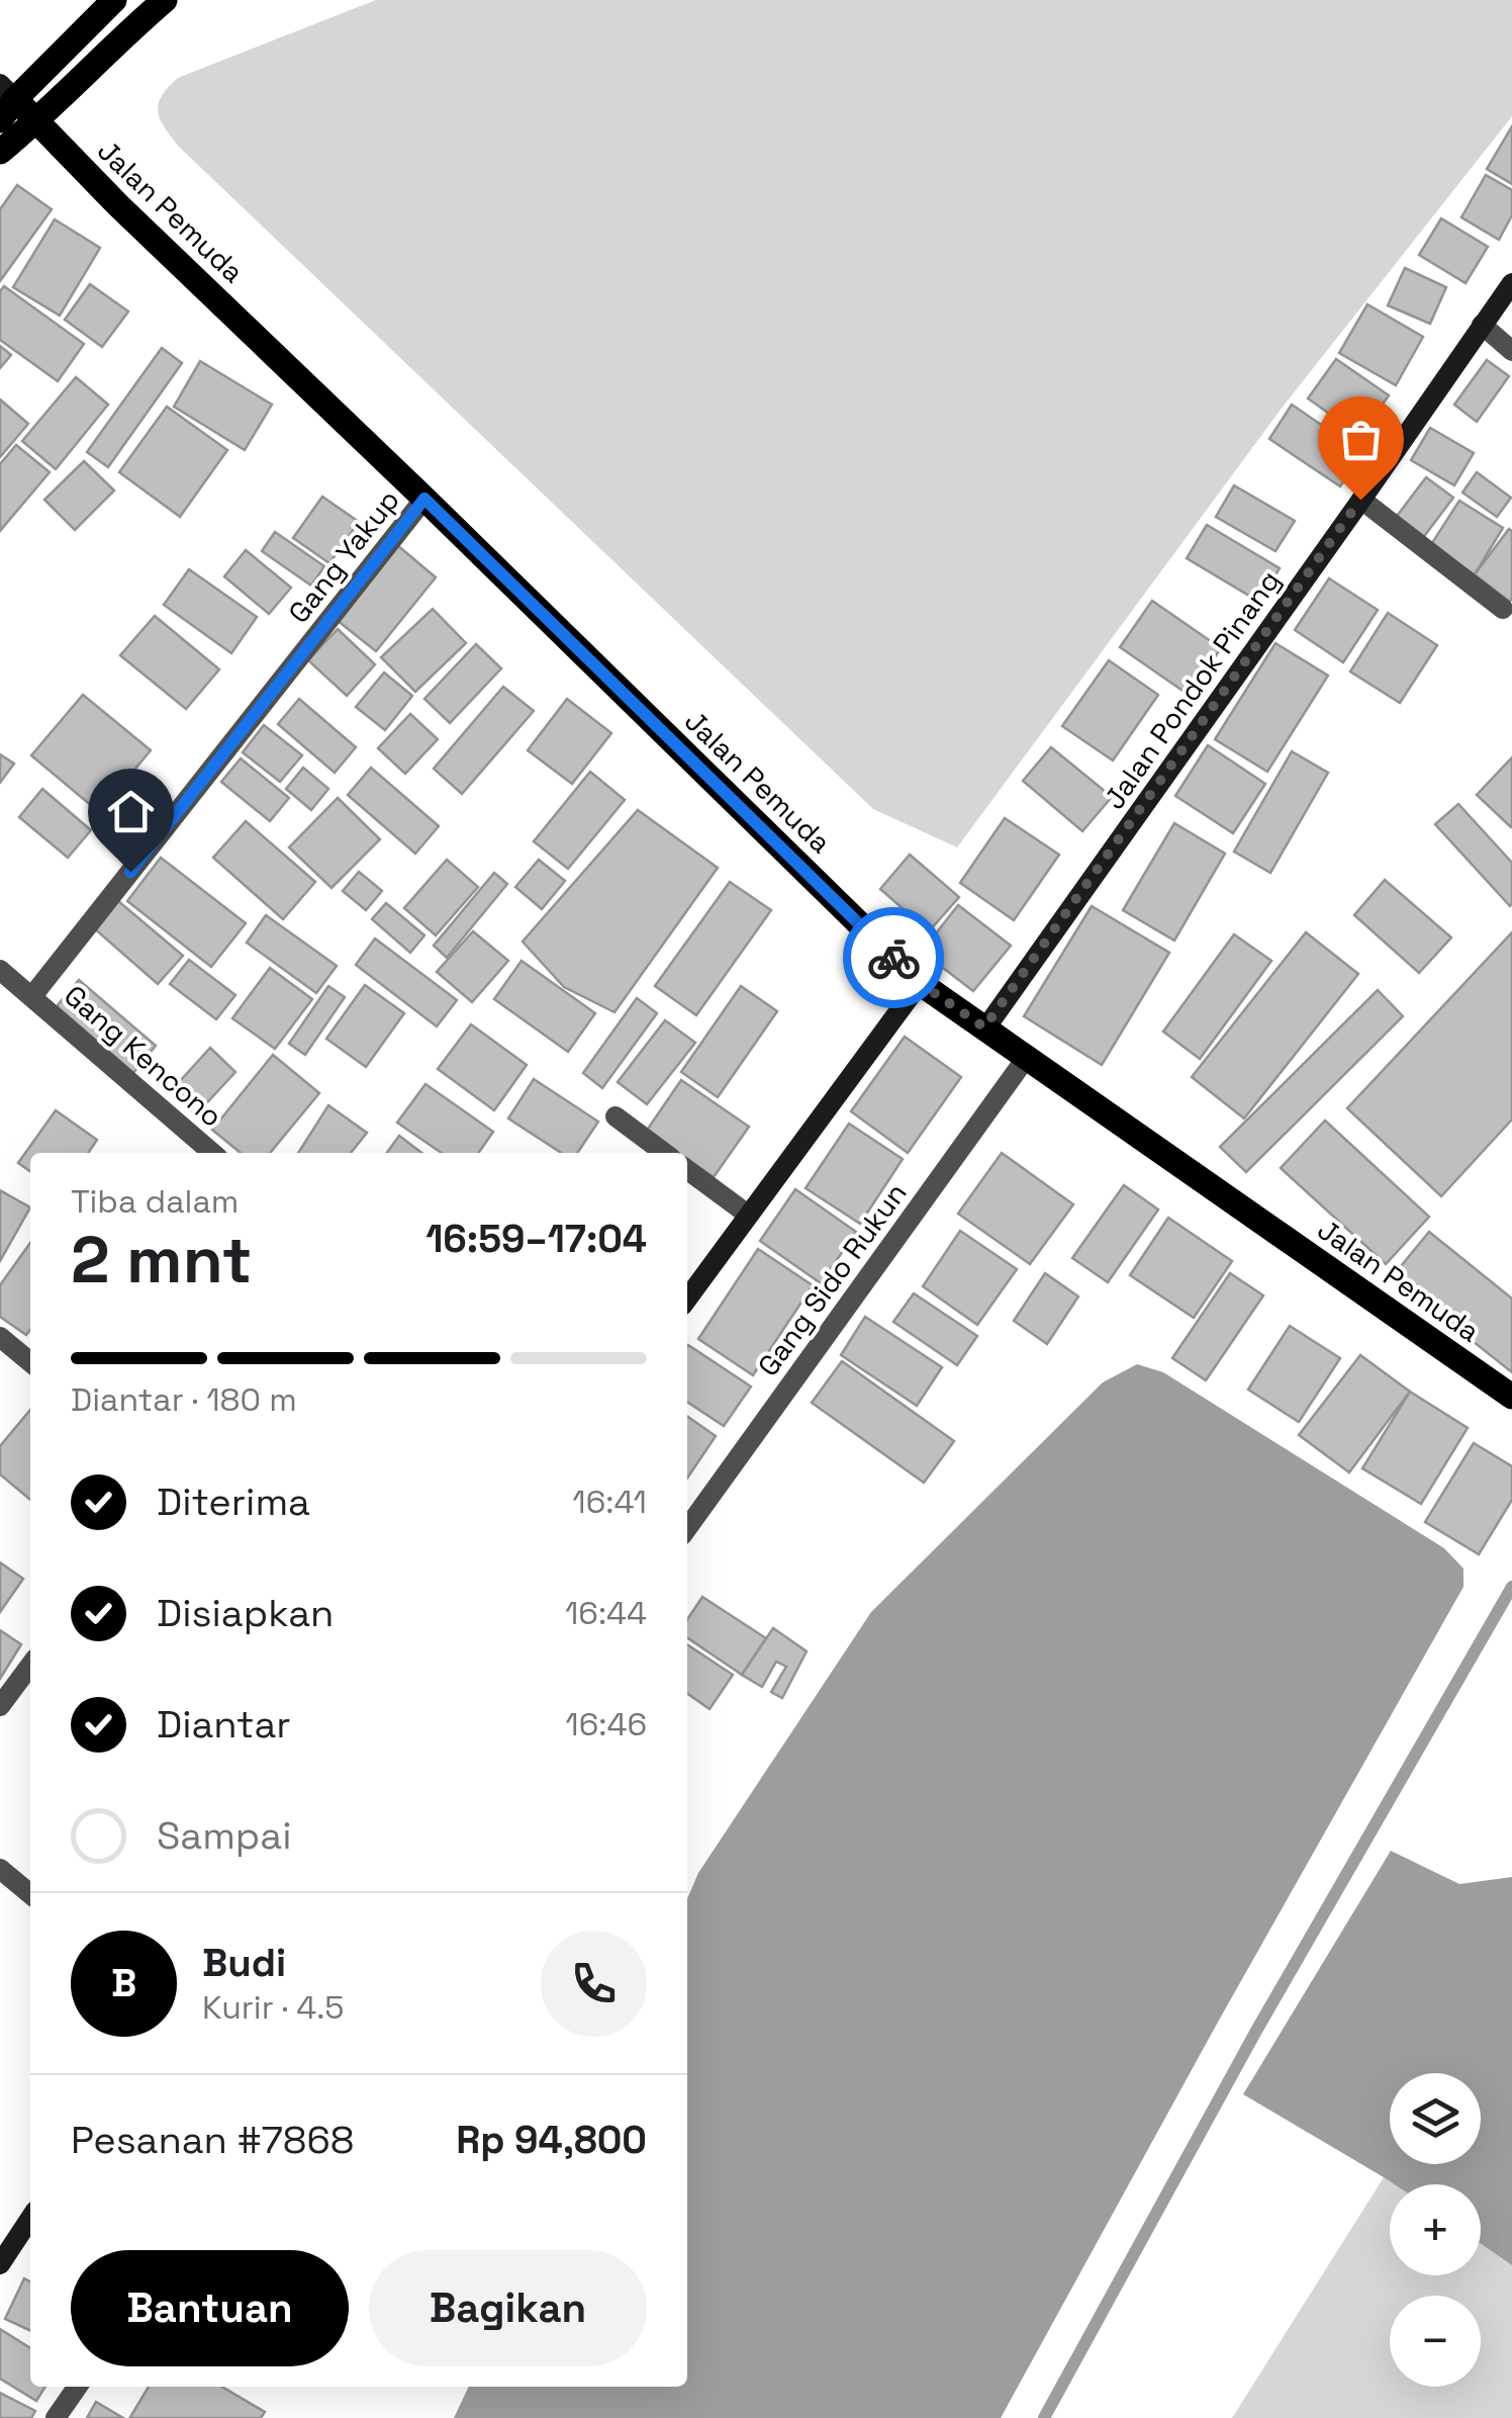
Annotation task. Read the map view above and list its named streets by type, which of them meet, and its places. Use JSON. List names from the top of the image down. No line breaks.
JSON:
{"streets":{"main road":["Jalan Pemuda"],"street":["Gang Yakup","Jalan Pondok Pinang","Gang Kencono","Gang Sido Rukun"]},"crossings":[["Jalan Pemuda","Gang Yakup"],["Jalan Pemuda","Jalan Pondok Pinang"],["Jalan Pemuda","Gang Sido Rukun"],["Gang Yakup","Gang Kencono"]],"page":{"heading":["2 mnt","Tiba dalam","16:59–17:04"],"panel":["Budi","Kurir · 4.5","Pesanan #7868","Rp 94,800"],"bar":"Diantar · 180 m","list":[["Diterima","16:41"],["Disiapkan","16:44"],["Diantar","16:46"],"Sampai"],"round":"B","map_buttons":["+","−"],"buttons":["Bantuan","Bagikan"]}}
